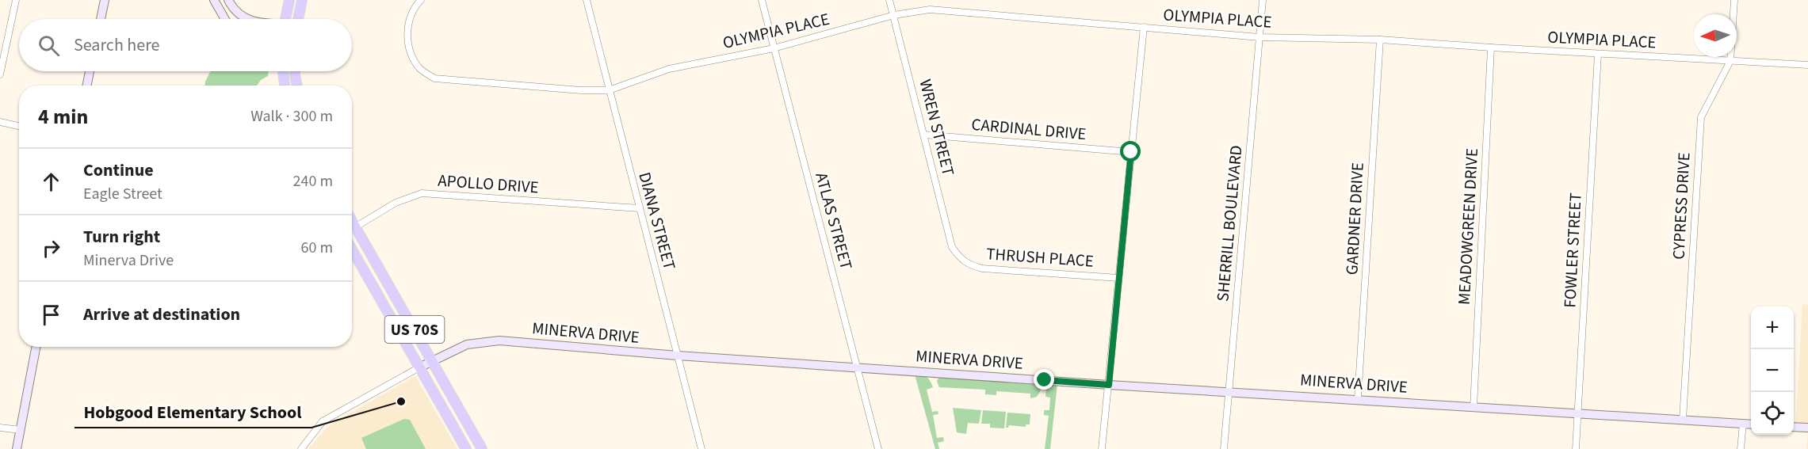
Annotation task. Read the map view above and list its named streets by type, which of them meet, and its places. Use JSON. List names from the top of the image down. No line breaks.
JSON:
{"streets":{"main road":["US 70S"],"street":["OLYMPIA PLACE","WREN STREET","CARDINAL DRIVE","APOLLO DRIVE","CYPRESS DRIVE","GARDNER DRIVE","DIANA STREET","ATLAS STREET","SHERRILL BOULEVARD","MEADOWGREEN DRIVE","FOWLER STREET","THRUSH PLACE","MINERVA DRIVE"]},"crossings":[["OLYMPIA PLACE","WREN STREET"],["OLYMPIA PLACE","CYPRESS DRIVE"],["OLYMPIA PLACE","GARDNER DRIVE"],["OLYMPIA PLACE","DIANA STREET"],["OLYMPIA PLACE","ATLAS STREET"],["OLYMPIA PLACE","SHERRILL BOULEVARD"],["OLYMPIA PLACE","MEADOWGREEN DRIVE"],["OLYMPIA PLACE","FOWLER STREET"],["WREN STREET","CARDINAL DRIVE"],["WREN STREET","THRUSH PLACE"],["APOLLO DRIVE","DIANA STREET"],["APOLLO DRIVE","US 70S"],["CYPRESS DRIVE","MINERVA DRIVE"],["GARDNER DRIVE","MINERVA DRIVE"],["DIANA STREET","MINERVA DRIVE"],["ATLAS STREET","MINERVA DRIVE"],["SHERRILL BOULEVARD","MINERVA DRIVE"],["MEADOWGREEN DRIVE","MINERVA DRIVE"],["FOWLER STREET","MINERVA DRIVE"],["US 70S","MINERVA DRIVE"]],"places":["Hobgood Elementary School"],"north":"left","page":{"search":"Search here","heading":["4 min","Walk · 300 m"],"list":[["Continue","Eagle Street","240 m"],["Turn right","Minerva Drive","60 m"],"Arrive at destination"],"map_buttons":["+","−"]}}
